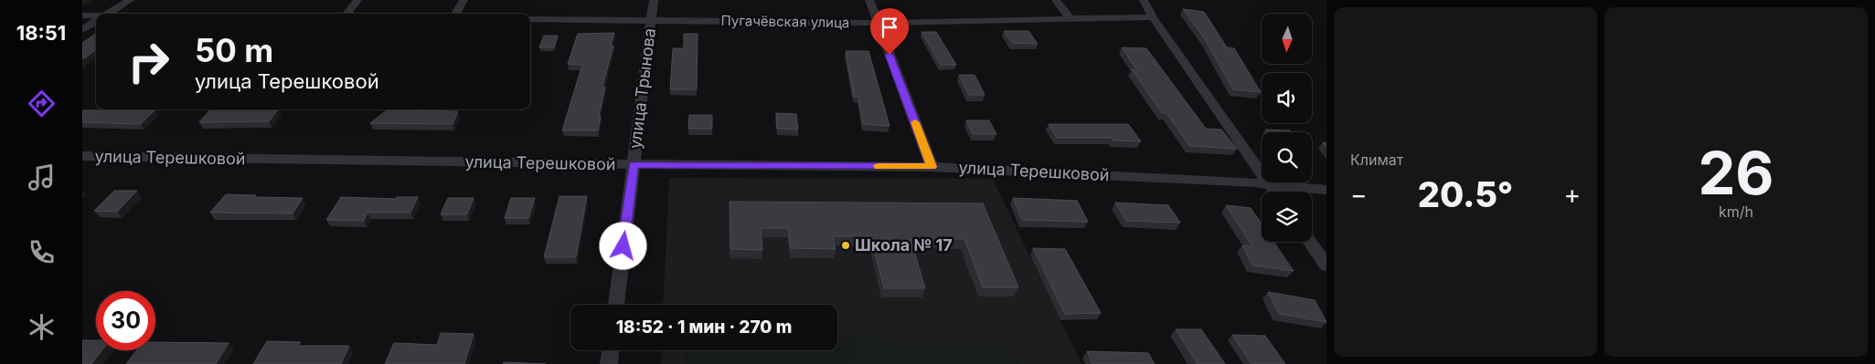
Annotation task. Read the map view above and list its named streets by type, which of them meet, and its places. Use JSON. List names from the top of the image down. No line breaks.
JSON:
{"streets":{"street":["Пугачёвская улица","улица Трынова","улица Терешковой"]},"crossings":[["Пугачёвская улица","улица Трынова"],["улица Трынова","улица Терешковой"]],"places":["Школа № 17"],"north":"bottom","page":{"tabs":"18:51","tile":["Климат",["26","km/h"]],"turn":["50 m","улица Терешковой"],"heat":["−","20.5°","+"],"limit":"30","trip":"18:52 · 1 мин · 270 m"}}
